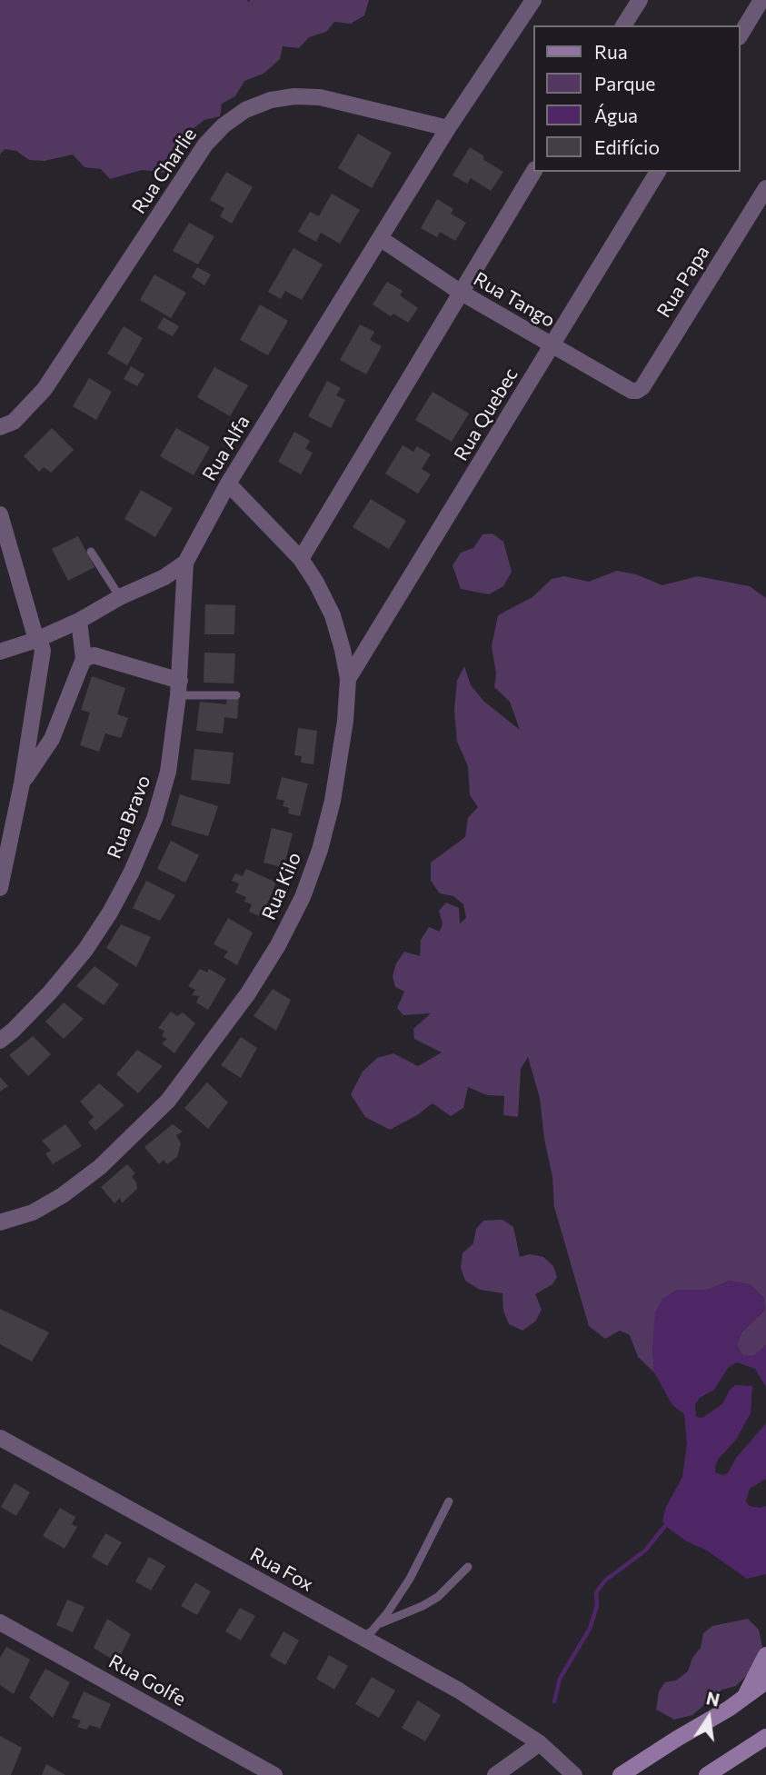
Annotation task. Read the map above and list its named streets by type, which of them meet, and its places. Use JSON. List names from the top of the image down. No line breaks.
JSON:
{"streets":{"street":["Rua Charlie","Rua Papa","Rua Tango","Rua Quebec","Rua Alfa","Rua Bravo","Rua Kilo","Rua Fox","Rua Golfe"]},"crossings":[["Rua Charlie","Rua Alfa"],["Rua Papa","Rua Tango"],["Rua Tango","Rua Quebec"],["Rua Tango","Rua Alfa"],["Rua Quebec","Rua Kilo"],["Rua Alfa","Rua Bravo"],["Rua Alfa","Rua Kilo"]],"legend":["Rua","Parque","Água","Edifício"],"north":"top"}
